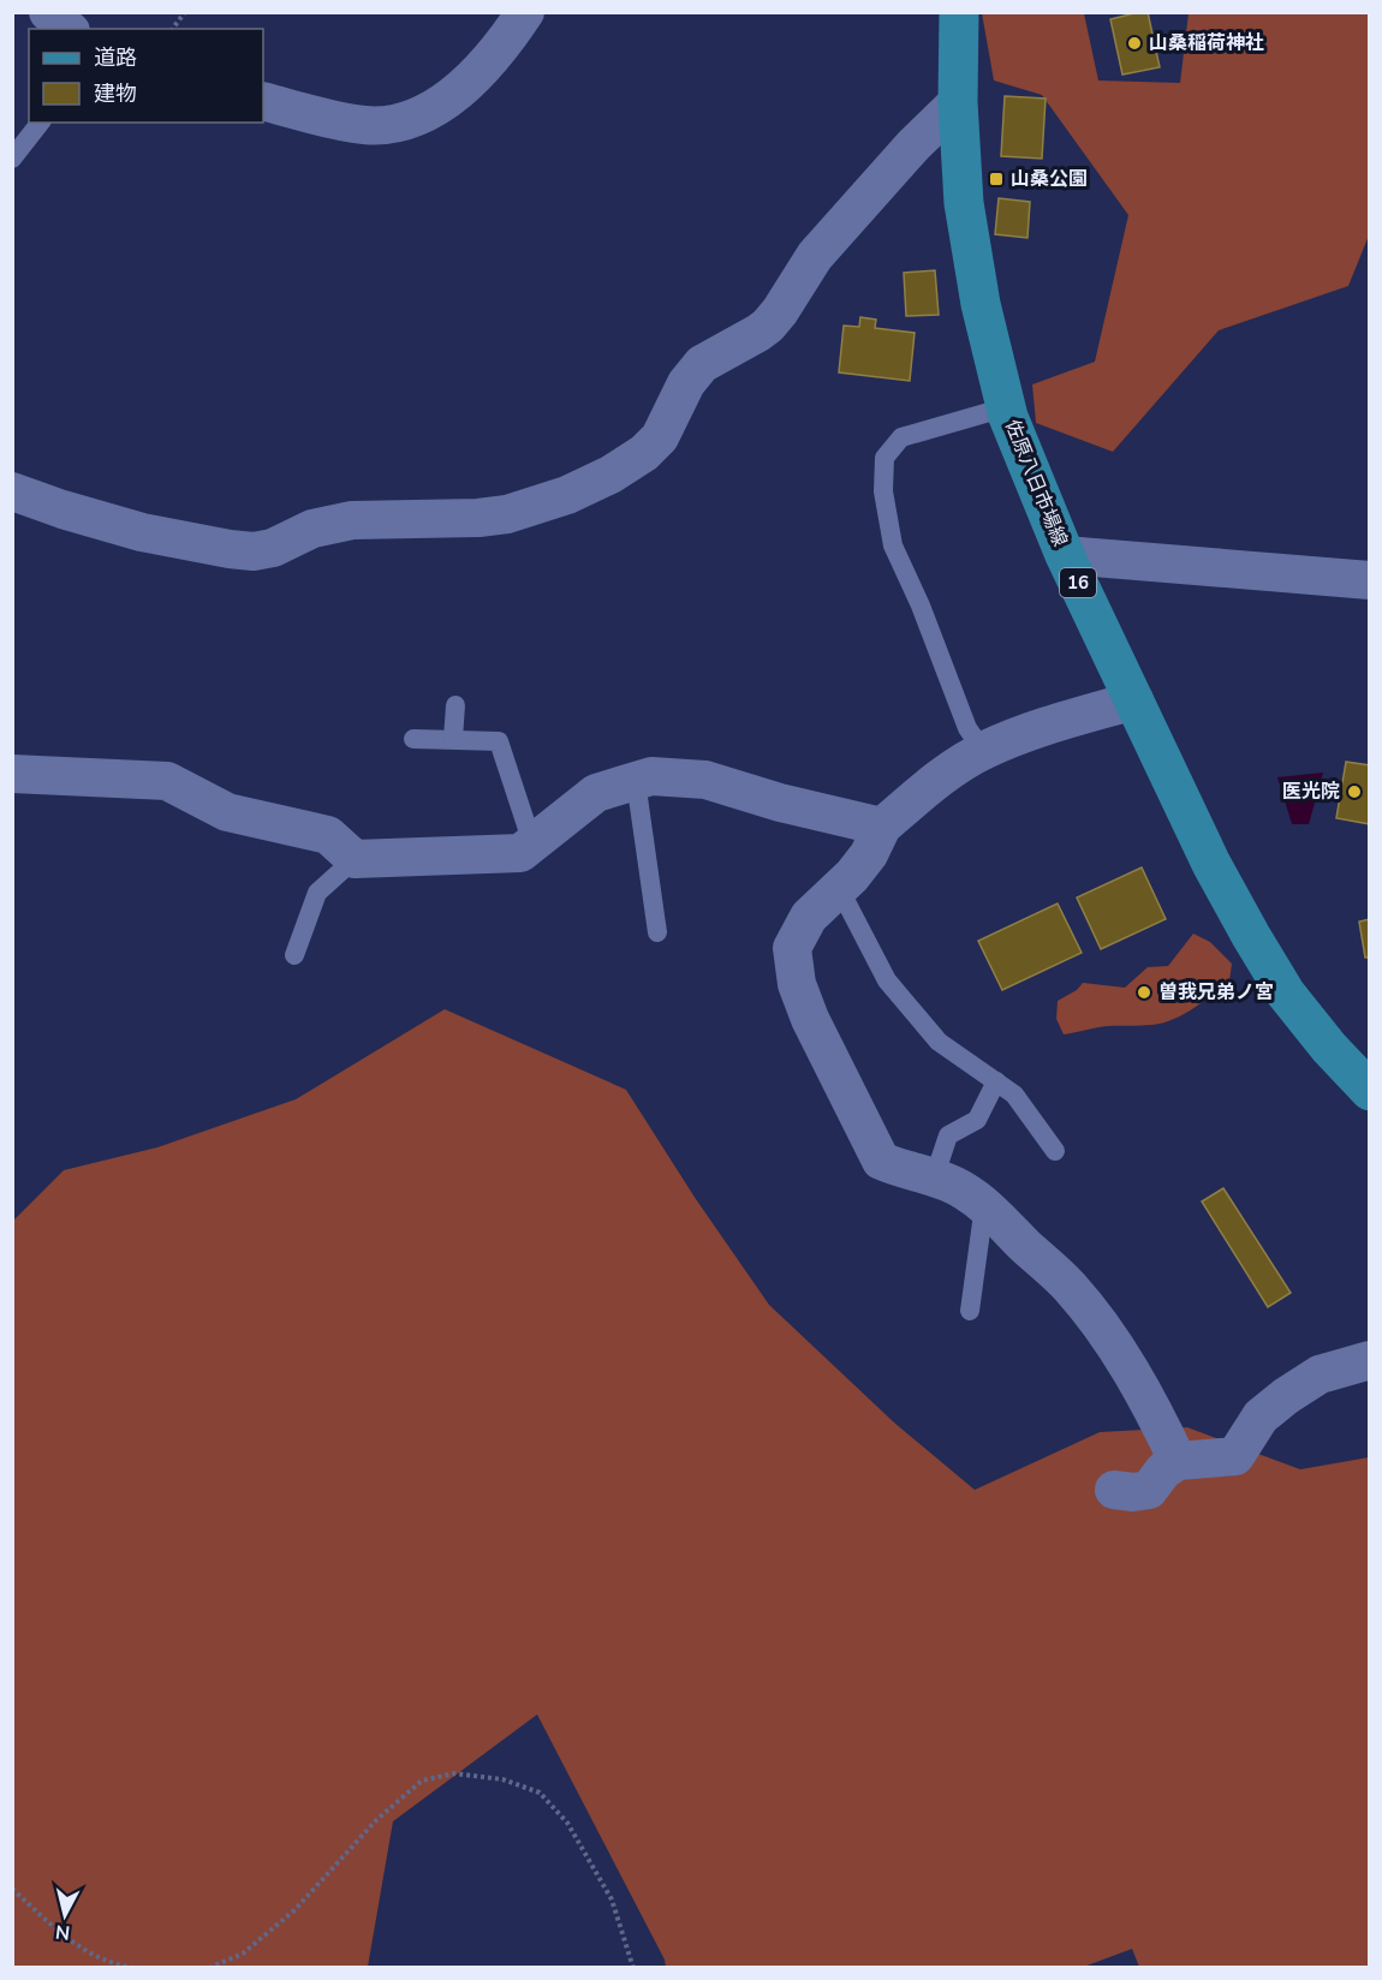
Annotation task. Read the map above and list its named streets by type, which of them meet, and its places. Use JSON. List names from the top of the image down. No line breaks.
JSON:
{"streets":{"main road":["佐原八日市場線","16"]},"places":{"other":["山桑稲荷神社","医光院","曽我兄弟ノ宮"],"transit":["山桑公園"]},"legend":["道路","建物"],"north":"bottom"}
